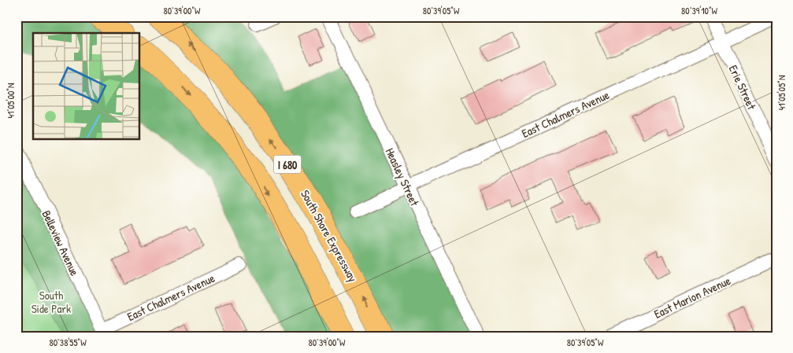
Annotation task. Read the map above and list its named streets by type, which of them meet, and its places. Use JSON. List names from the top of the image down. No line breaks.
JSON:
{"streets":{"highway":["I 680","South Shore Expressway"],"street":["Erie Street","East Chalmers Avenue","Heasley Street","Belleview Avenue","East Marion Avenue"]},"crossings":[["Erie Street","East Chalmers Avenue"],["East Chalmers Avenue","Heasley Street"],["East Chalmers Avenue","Belleview Avenue"]],"parks":["South Side Park"],"coordinates":["80°39'00\"W","80°39'05\"W","80°39'10\"W","41°05'05\"N","41°05'00\"N","80°38'55\"W"]}
